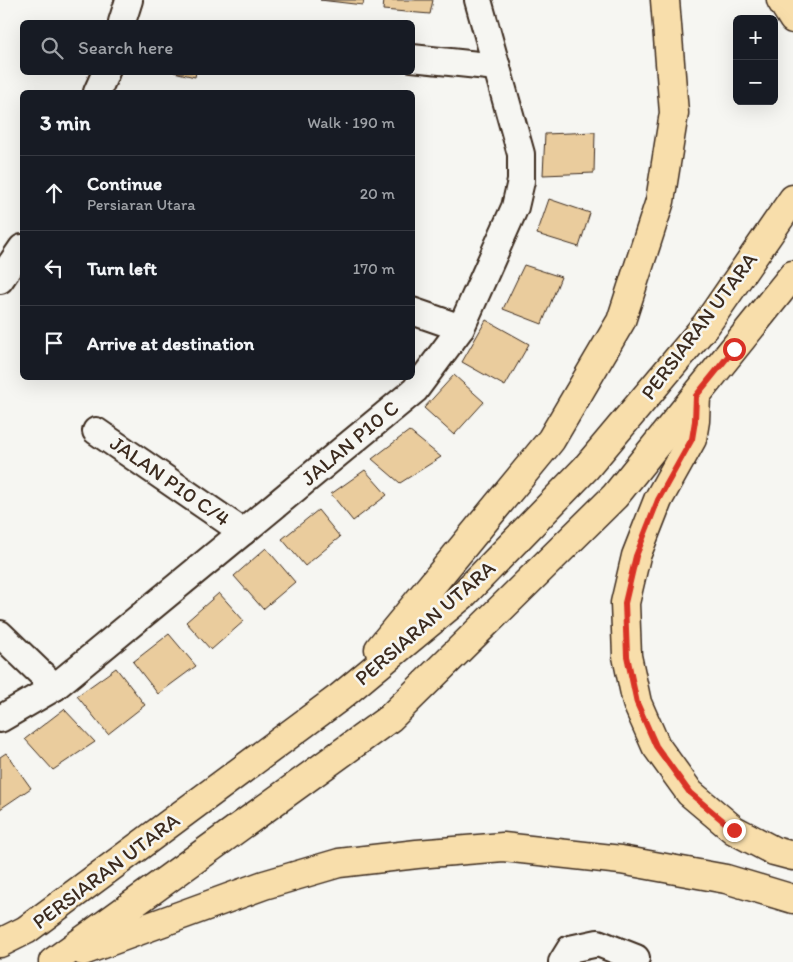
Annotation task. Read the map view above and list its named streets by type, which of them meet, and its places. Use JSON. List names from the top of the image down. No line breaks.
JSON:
{"streets":{"main road":["PERSIARAN UTARA"],"street":["JALAN P10 C","JALAN P10 C/4"]},"crossings":[["JALAN P10 C","JALAN P10 C/4"]],"page":{"map_buttons":["+","−"],"search":"Search here","heading":["3 min","Walk · 190 m"],"list":[["Continue","Persiaran Utara","20 m"],["Turn left","170 m"],"Arrive at destination"]}}
